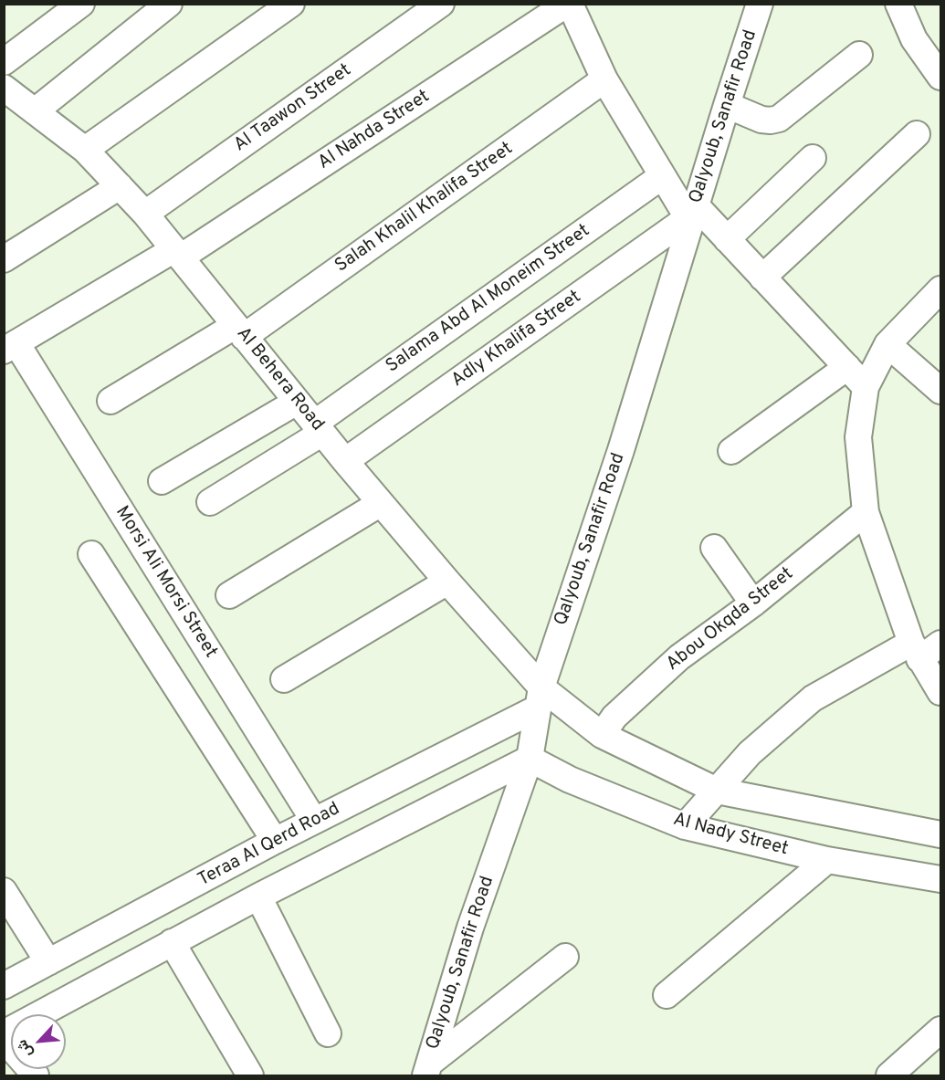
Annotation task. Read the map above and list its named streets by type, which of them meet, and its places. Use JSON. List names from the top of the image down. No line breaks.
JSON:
{"streets":{"street":["Al Taawon Street","Qalyoub, Sanafir Road","Al Nahda Street","Salah Khalil Khalifa Street","Salama Abd Al Moneim Street","Adly Khalifa Street","Al Behera Road","Morsi Ali Morsi Street","Abou Okqda Street","Al Nady Street","Teraa Al Qerd Road"]},"crossings":[["Al Taawon Street","Al Behera Road"],["Qalyoub, Sanafir Road","Adly Khalifa Street"],["Qalyoub, Sanafir Road","Al Behera Road"],["Qalyoub, Sanafir Road","Al Nady Street"],["Qalyoub, Sanafir Road","Teraa Al Qerd Road"],["Al Nahda Street","Al Behera Road"],["Al Nahda Street","Morsi Ali Morsi Street"],["Salah Khalil Khalifa Street","Al Behera Road"],["Salama Abd Al Moneim Street","Al Behera Road"],["Adly Khalifa Street","Al Behera Road"],["Al Behera Road","Abou Okqda Street"],["Al Behera Road","Teraa Al Qerd Road"],["Morsi Ali Morsi Street","Teraa Al Qerd Road"]],"north":"bottom left"}
